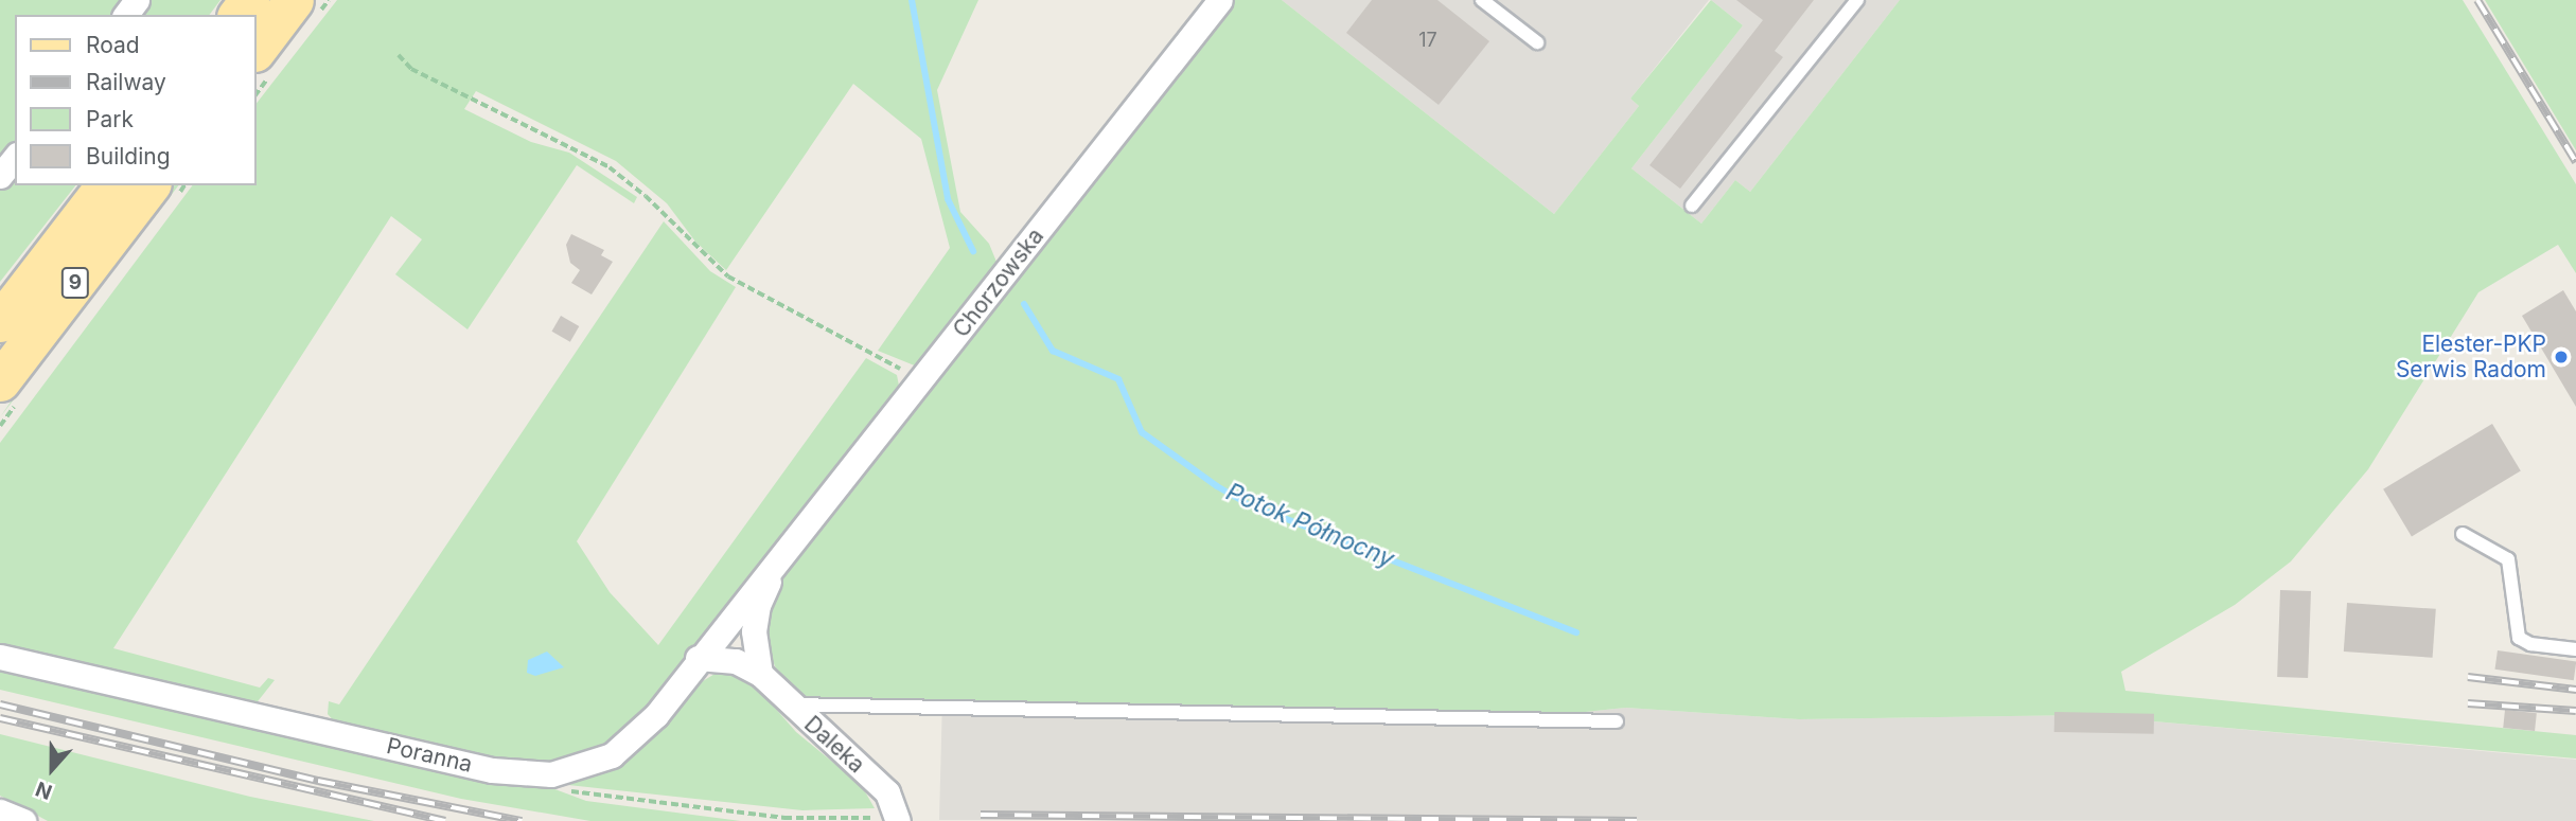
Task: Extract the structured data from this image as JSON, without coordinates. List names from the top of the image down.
{
  "streets": {
    "main road": ["9"],
    "street": ["Chorzowska", "Daleka", "Poranna"]
  },
  "crossings": [
    ["Chorzowska", "Poranna"],
    ["Daleka", "Poranna"]
  ],
  "water": ["Potok Północny"],
  "places": ["Elester-PKP Serwis Radom"],
  "house_numbers": ["17"],
  "legend": [
    "Road",
    "Railway",
    "Park",
    "Building"
  ],
  "north": "bottom"
}
